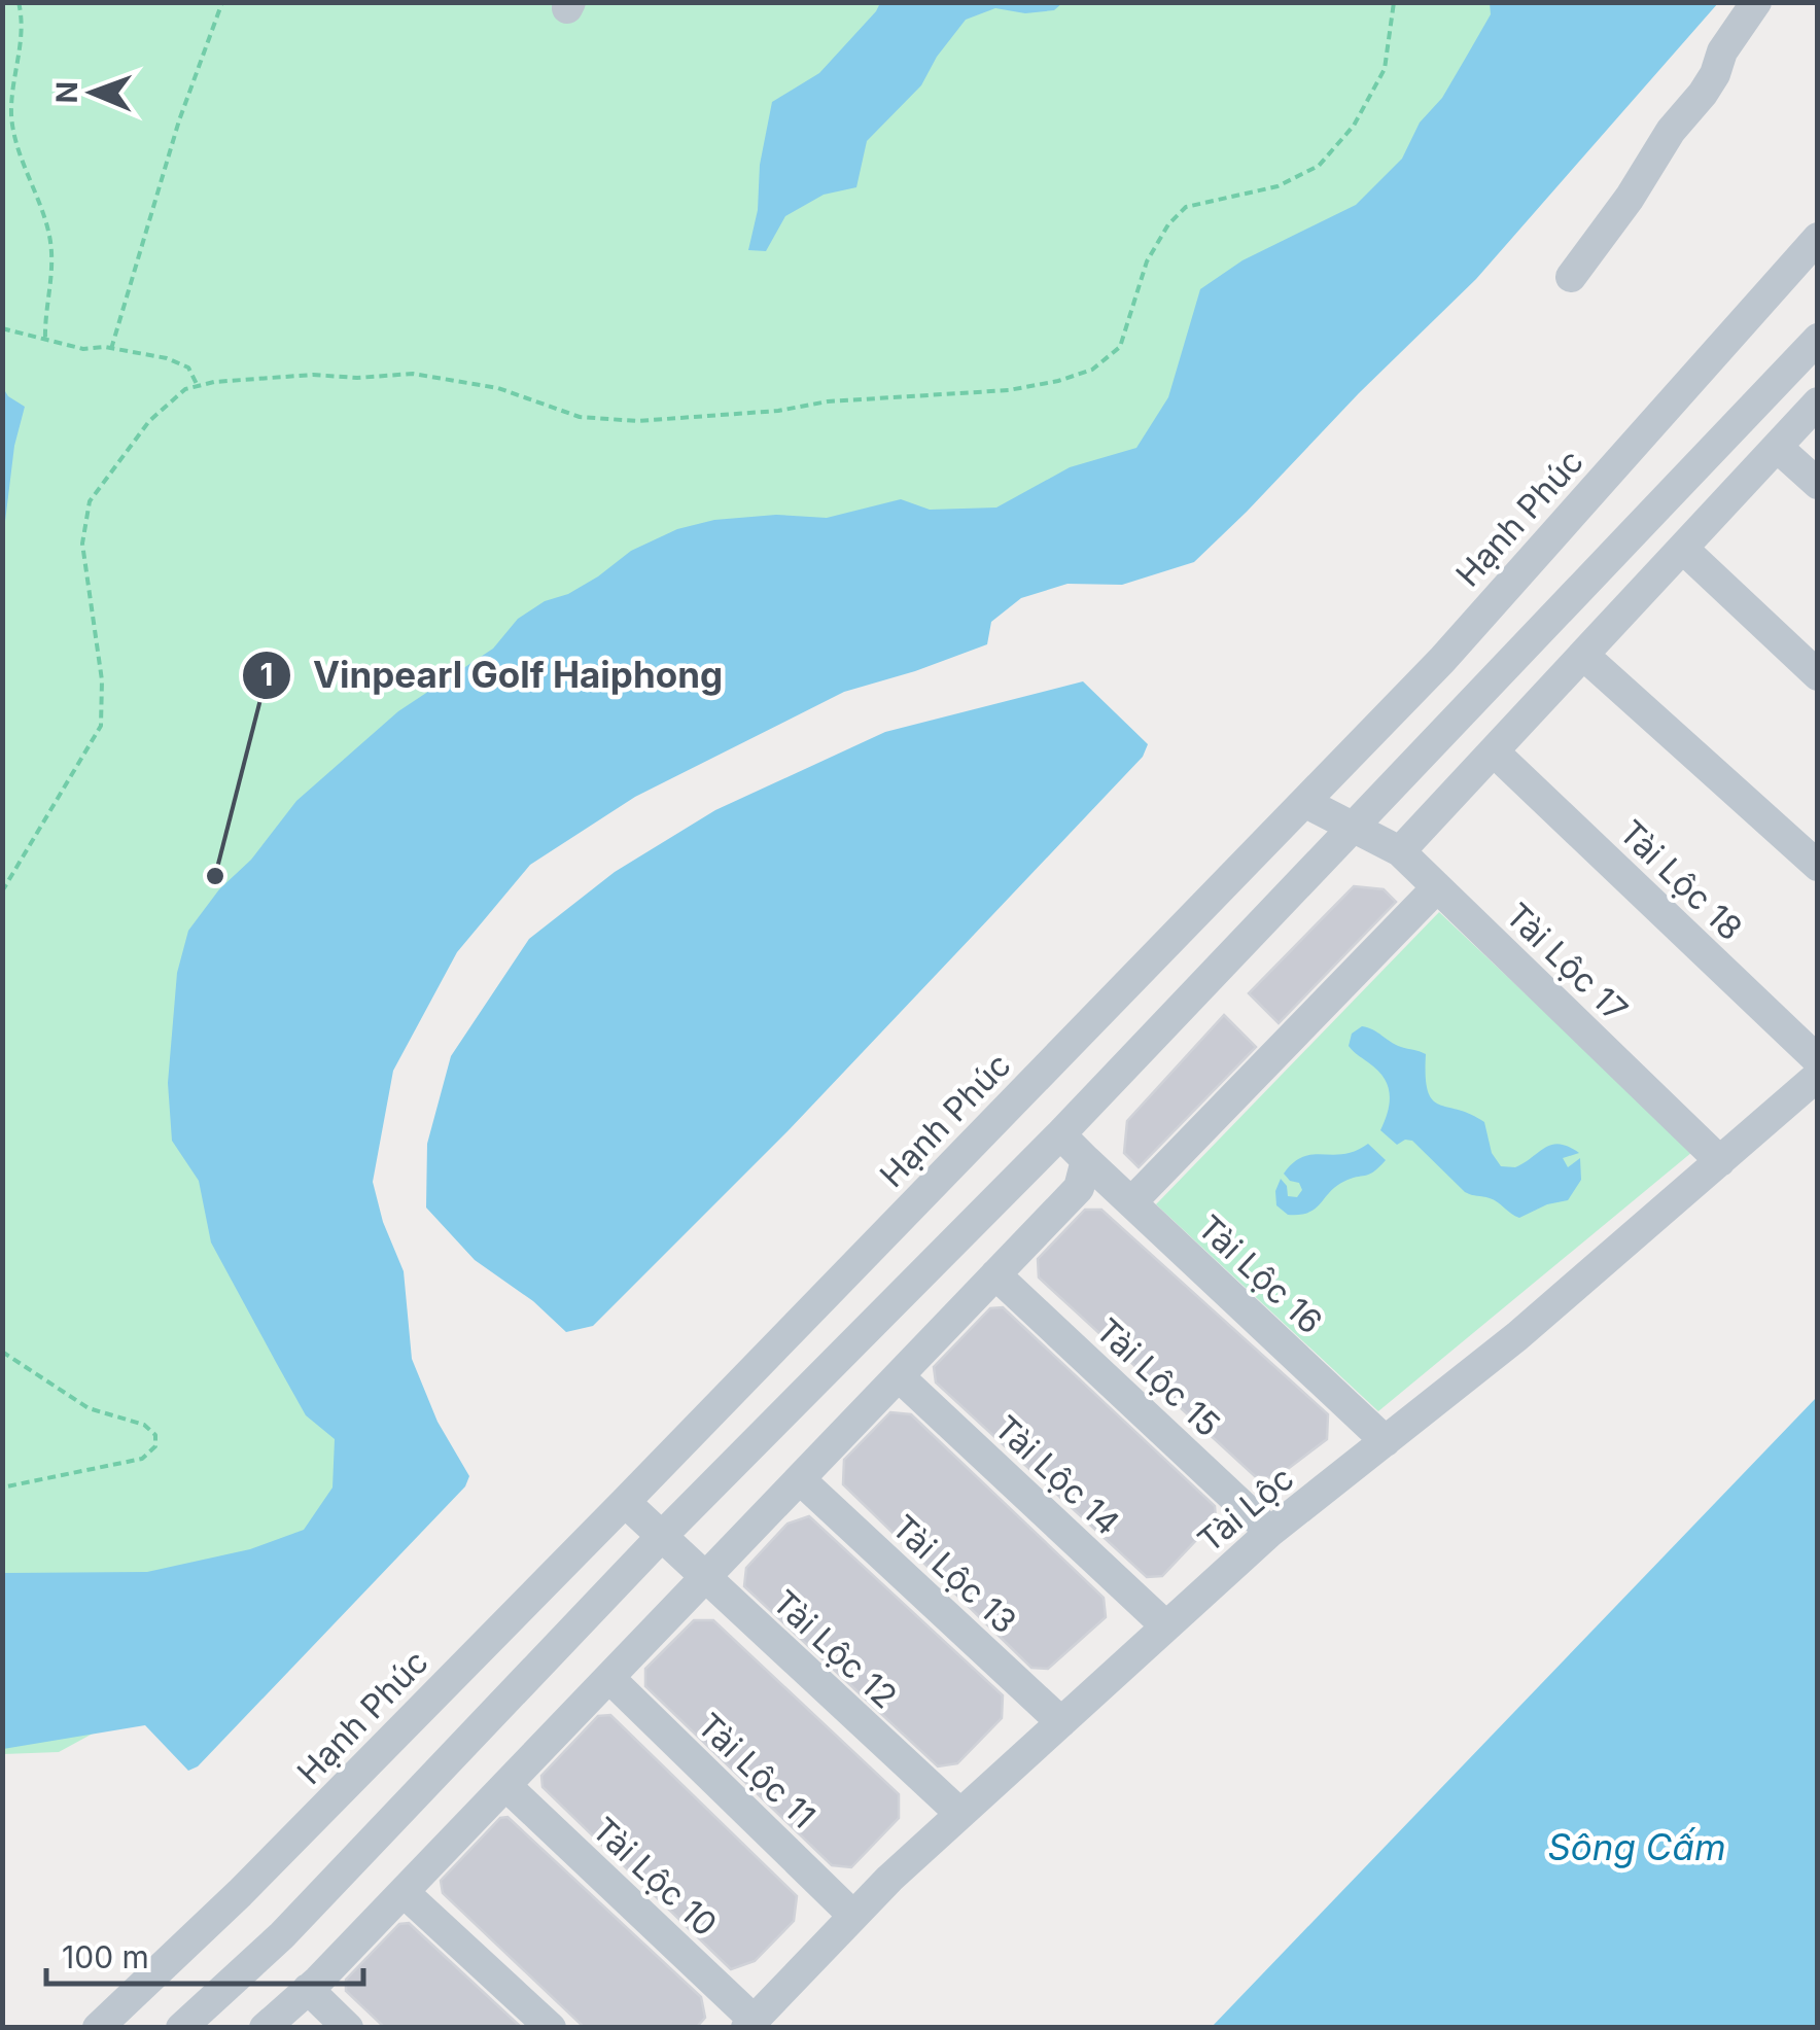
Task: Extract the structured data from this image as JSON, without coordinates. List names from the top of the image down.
{
  "streets": {
    "street": [
      "Hạnh Phúc",
      "Tài Lộc 18",
      "Tài Lộc 17",
      "Tài Lộc 16",
      "Tài Lộc 15",
      "Tài Lộc 14",
      "Tài Lộc",
      "Tài Lộc 13",
      "Tài Lộc 12",
      "Tài Lộc 11",
      "Tài Lộc 10"
    ]
  },
  "crossings": [
    ["Hạnh Phúc", "Tài Lộc 17"],
    ["Hạnh Phúc", "Tài Lộc 12"],
    ["Tài Lộc 17", "Tài Lộc"],
    ["Tài Lộc 16", "Tài Lộc"],
    ["Tài Lộc 15", "Tài Lộc"],
    ["Tài Lộc 14", "Tài Lộc"],
    ["Tài Lộc", "Tài Lộc 13"],
    ["Tài Lộc", "Tài Lộc 12"],
    ["Tài Lộc", "Tài Lộc 11"],
    ["Tài Lộc", "Tài Lộc 10"]
  ],
  "water": ["Sông Cấm"],
  "places": ["Vinpearl Golf Haiphong"],
  "scale_bar": "100 m",
  "north": "left"
}
